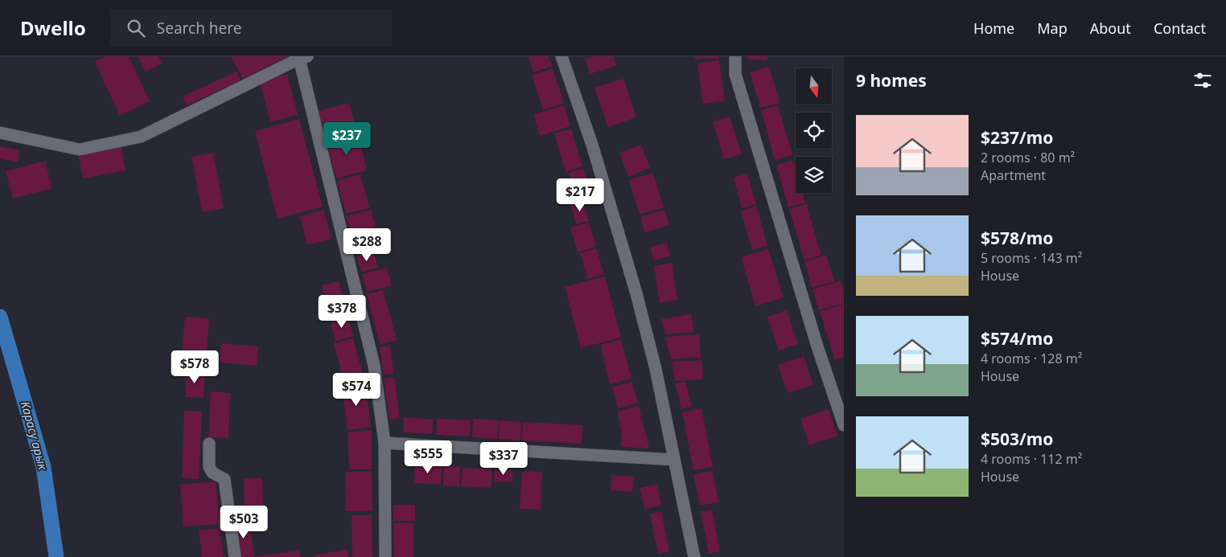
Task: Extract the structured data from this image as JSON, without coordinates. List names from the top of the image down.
{
  "water": ["Карасу арык"],
  "north": "bottom",
  "page": {
    "header": "Dwello",
    "search": "Search here",
    "nav": [
      "Home",
      "Map",
      "About",
      "Contact"
    ],
    "heading": "9 homes",
    "list": [
      {
        "name": "$237/mo",
        "note": "2 rooms · 80 m² · Apartment"
      },
      {
        "name": "$578/mo",
        "note": "5 rooms · 143 m² · House"
      },
      {
        "name": "$574/mo",
        "note": "4 rooms · 128 m² · House"
      },
      {
        "name": "$503/mo",
        "note": "4 rooms · 112 m² · House"
      }
    ],
    "price": [
      "$237",
      "$217",
      "$288",
      "$378",
      "$578",
      "$574",
      "$555",
      "$337",
      "$503"
    ]
  }
}
